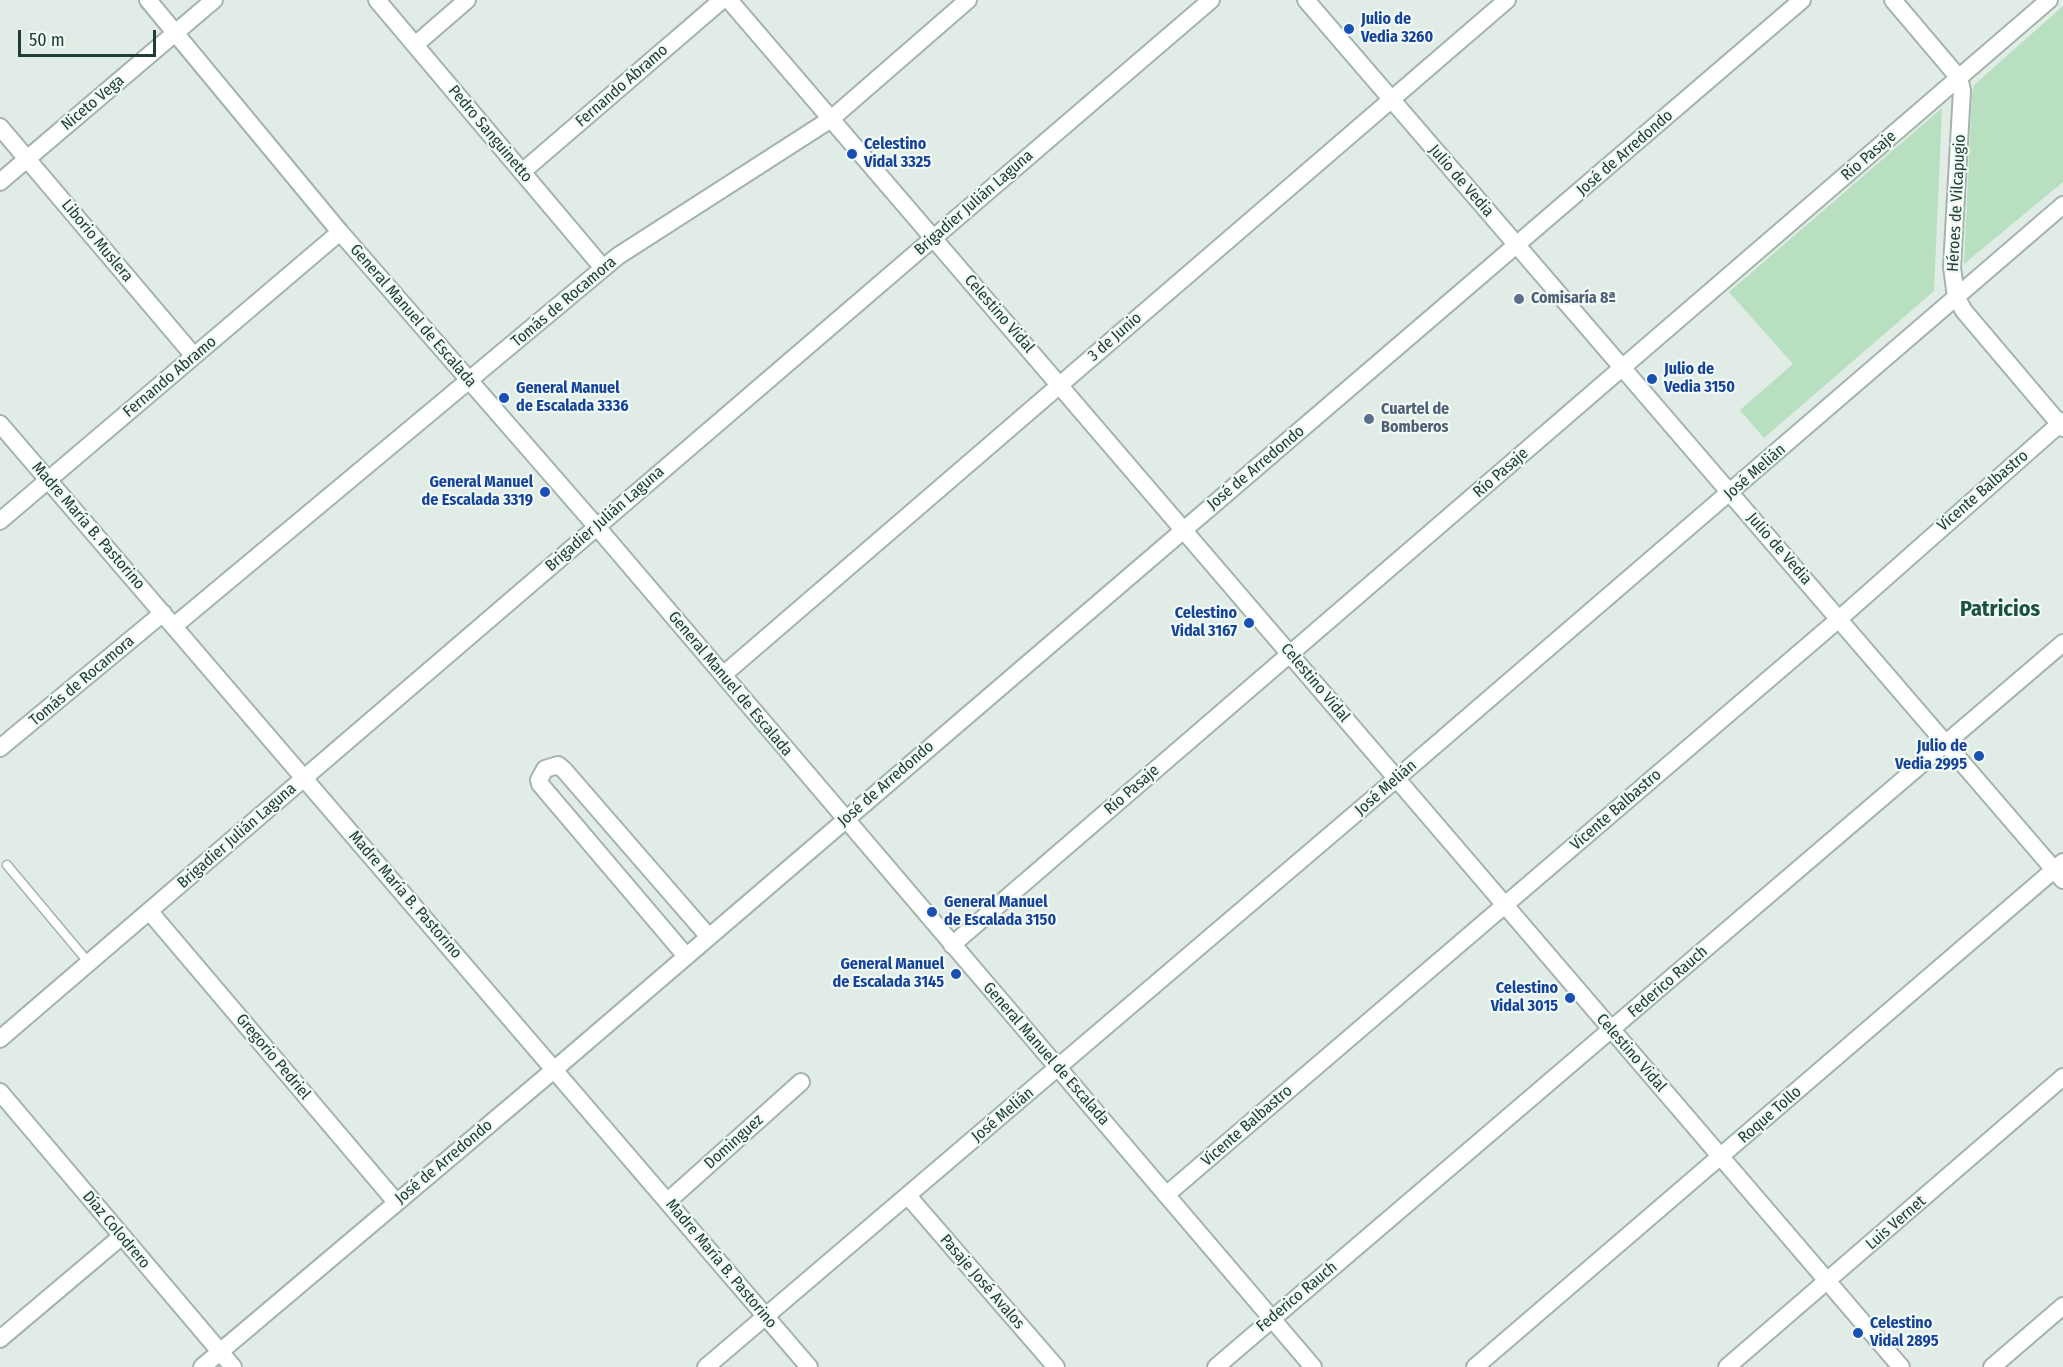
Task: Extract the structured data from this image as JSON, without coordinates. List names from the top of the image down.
{
  "streets": {
    "street": [
      "Fernando Abramo",
      "Niceto Vega",
      "Pedro Sanguinetto",
      "José de Arredondo",
      "Río Pasaje",
      "Julio de Vedia",
      "Brigadier Julián Laguna",
      "Héroes de Vilcapugio",
      "Liborio Muslera",
      "Tomás de Rocamora",
      "Celestino Vidal",
      "General Manuel de Escalada",
      "3 de Junio",
      "José Melián",
      "Vicente Balbastro",
      "Madre María B. Pastorino",
      "Federico Rauch",
      "Gregorio Pedriel",
      "Roque Tollo",
      "Dominguez",
      "Luis Vernet",
      "Díaz Colodrero",
      "Pasaje José Avalos"
    ]
  },
  "crossings": [
    ["Fernando Abramo", "Pedro Sanguinetto"],
    ["Fernando Abramo", "Liborio Muslera"],
    ["Fernando Abramo", "General Manuel de Escalada"],
    ["Fernando Abramo", "Madre María B. Pastorino"],
    ["Niceto Vega", "Liborio Muslera"],
    ["Niceto Vega", "General Manuel de Escalada"],
    ["Pedro Sanguinetto", "Tomás de Rocamora"],
    ["José de Arredondo", "Julio de Vedia"],
    ["José de Arredondo", "Celestino Vidal"],
    ["José de Arredondo", "General Manuel de Escalada"],
    ["José de Arredondo", "Madre María B. Pastorino"],
    ["José de Arredondo", "Gregorio Pedriel"],
    ["José de Arredondo", "Díaz Colodrero"],
    ["Río Pasaje", "Julio de Vedia"],
    ["Río Pasaje", "Héroes de Vilcapugio"],
    ["Río Pasaje", "Celestino Vidal"],
    ["Río Pasaje", "General Manuel de Escalada"],
    ["Julio de Vedia", "3 de Junio"],
    ["Julio de Vedia", "José Melián"],
    ["Julio de Vedia", "Vicente Balbastro"],
    ["Julio de Vedia", "Federico Rauch"],
    ["Julio de Vedia", "Roque Tollo"],
    ["Brigadier Julián Laguna", "Celestino Vidal"],
    ["Brigadier Julián Laguna", "General Manuel de Escalada"],
    ["Brigadier Julián Laguna", "Madre María B. Pastorino"],
    ["Brigadier Julián Laguna", "Gregorio Pedriel"],
    ["Héroes de Vilcapugio", "José Melián"],
    ["Héroes de Vilcapugio", "Vicente Balbastro"],
    ["Tomás de Rocamora", "Celestino Vidal"],
    ["Tomás de Rocamora", "General Manuel de Escalada"],
    ["Tomás de Rocamora", "Madre María B. Pastorino"],
    ["Celestino Vidal", "3 de Junio"],
    ["Celestino Vidal", "José Melián"],
    ["Celestino Vidal", "Vicente Balbastro"],
    ["Celestino Vidal", "Federico Rauch"],
    ["Celestino Vidal", "Roque Tollo"],
    ["Celestino Vidal", "Luis Vernet"],
    ["General Manuel de Escalada", "3 de Junio"],
    ["General Manuel de Escalada", "José Melián"],
    ["General Manuel de Escalada", "Vicente Balbastro"],
    ["General Manuel de Escalada", "Federico Rauch"],
    ["José Melián", "Madre María B. Pastorino"],
    ["José Melián", "Pasaje José Avalos"],
    ["Madre María B. Pastorino", "Dominguez"]
  ],
  "districts": ["Patricios"],
  "places": [
    "Julio de Vedia 3260",
    "Celestino Vidal 3325",
    "Comisaría 8ª",
    "Julio de Vedia 3150",
    "General Manuel de Escalada 3336",
    "Cuartel de Bomberos",
    "General Manuel de Escalada 3319",
    "Celestino Vidal 3167",
    "Julio de Vedia 2995",
    "General Manuel de Escalada 3150",
    "General Manuel de Escalada 3145",
    "Celestino Vidal 3015",
    "Celestino Vidal 2895"
  ],
  "scale_bar": "50 m"
}
